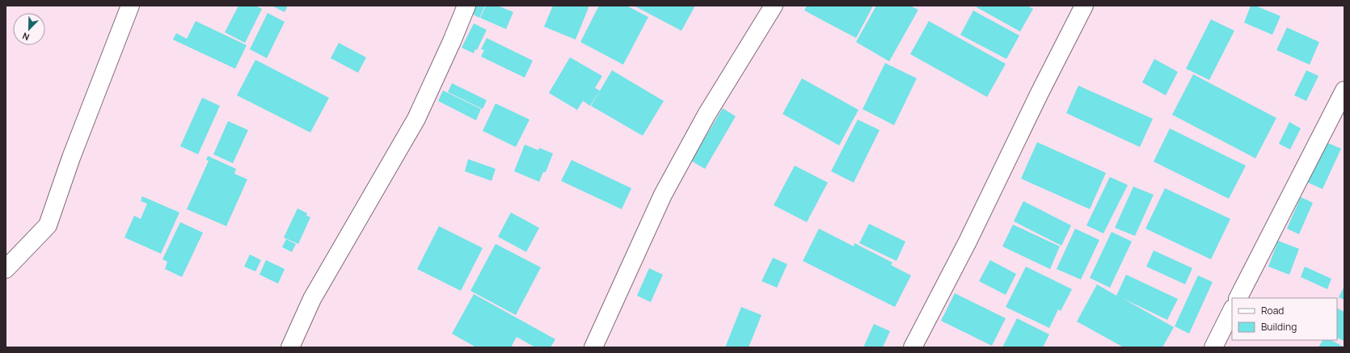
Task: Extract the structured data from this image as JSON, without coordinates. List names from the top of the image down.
{
  "legend": ["Road", "Building"],
  "north": "bottom left"
}
